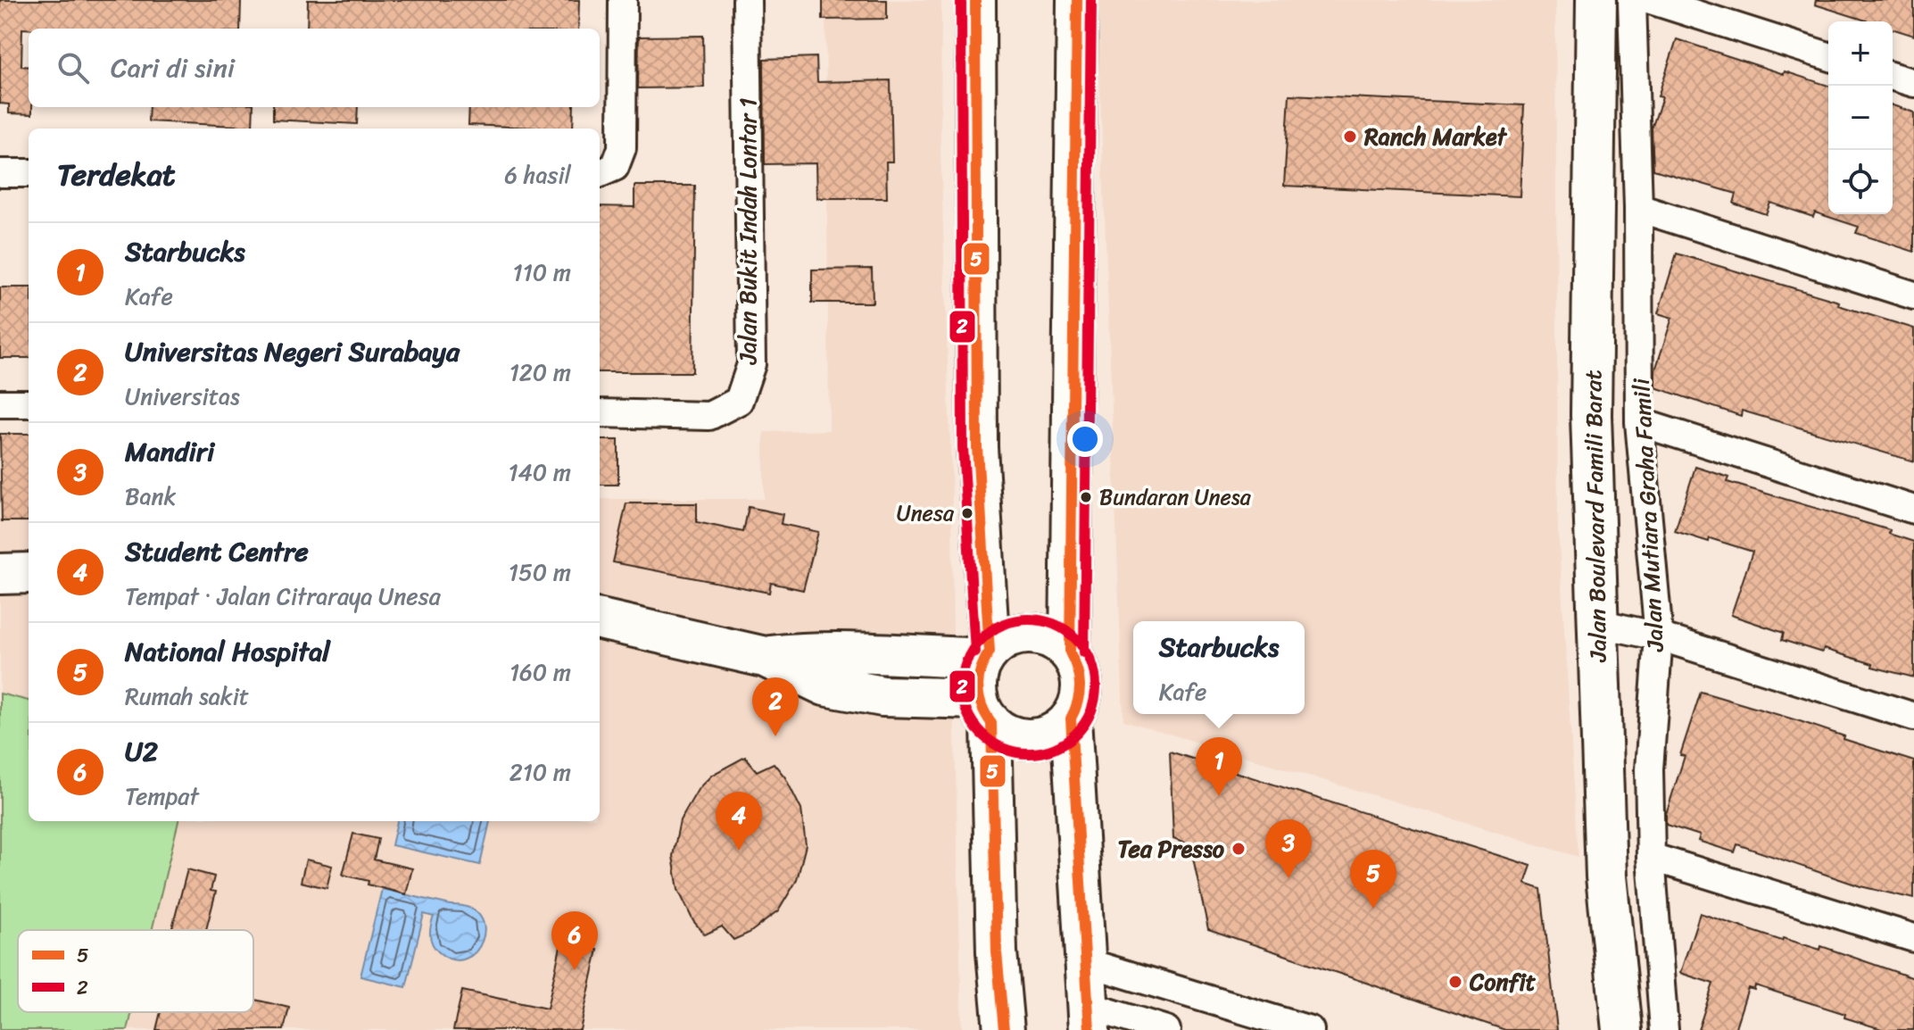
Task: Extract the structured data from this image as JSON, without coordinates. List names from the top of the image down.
{
  "streets": {
    "main road": ["Jalan Boulevard Famili Barat"],
    "street": ["Jalan Bukit Indah Lontar 1", "Jalan Mutiara Graha Famili"]
  },
  "places": [
    "Ranch Market",
    "Bundaran Unesa",
    "Unesa",
    "Tea Presso",
    "Confit"
  ],
  "lines": ["transit line 5", "transit line 2"],
  "legend": ["5", "2"],
  "page": {
    "map_buttons": ["+", "−"],
    "search": "Cari di sini",
    "heading": ["Terdekat", "6 hasil"],
    "list": [
      {
        "mark": "1",
        "name": "Starbucks",
        "note": "Kafe",
        "value": "110 m"
      },
      {
        "mark": "2",
        "name": "Universitas Negeri Surabaya",
        "note": "Universitas",
        "value": "120 m"
      },
      {
        "mark": "3",
        "name": "Mandiri",
        "note": "Bank",
        "value": "140 m"
      },
      {
        "mark": "4",
        "name": "Student Centre",
        "note": "Tempat · Jalan Citraraya Unesa",
        "value": "150 m"
      },
      {
        "mark": "5",
        "name": "National Hospital",
        "note": "Rumah sakit",
        "value": "160 m"
      },
      {
        "mark": "6",
        "name": "U2",
        "note": "Tempat",
        "value": "210 m"
      }
    ],
    "popup": ["Starbucks", "Kafe"],
    "pins": [
      "2",
      "1",
      "4",
      "3",
      "5",
      "6"
    ]
  }
}
